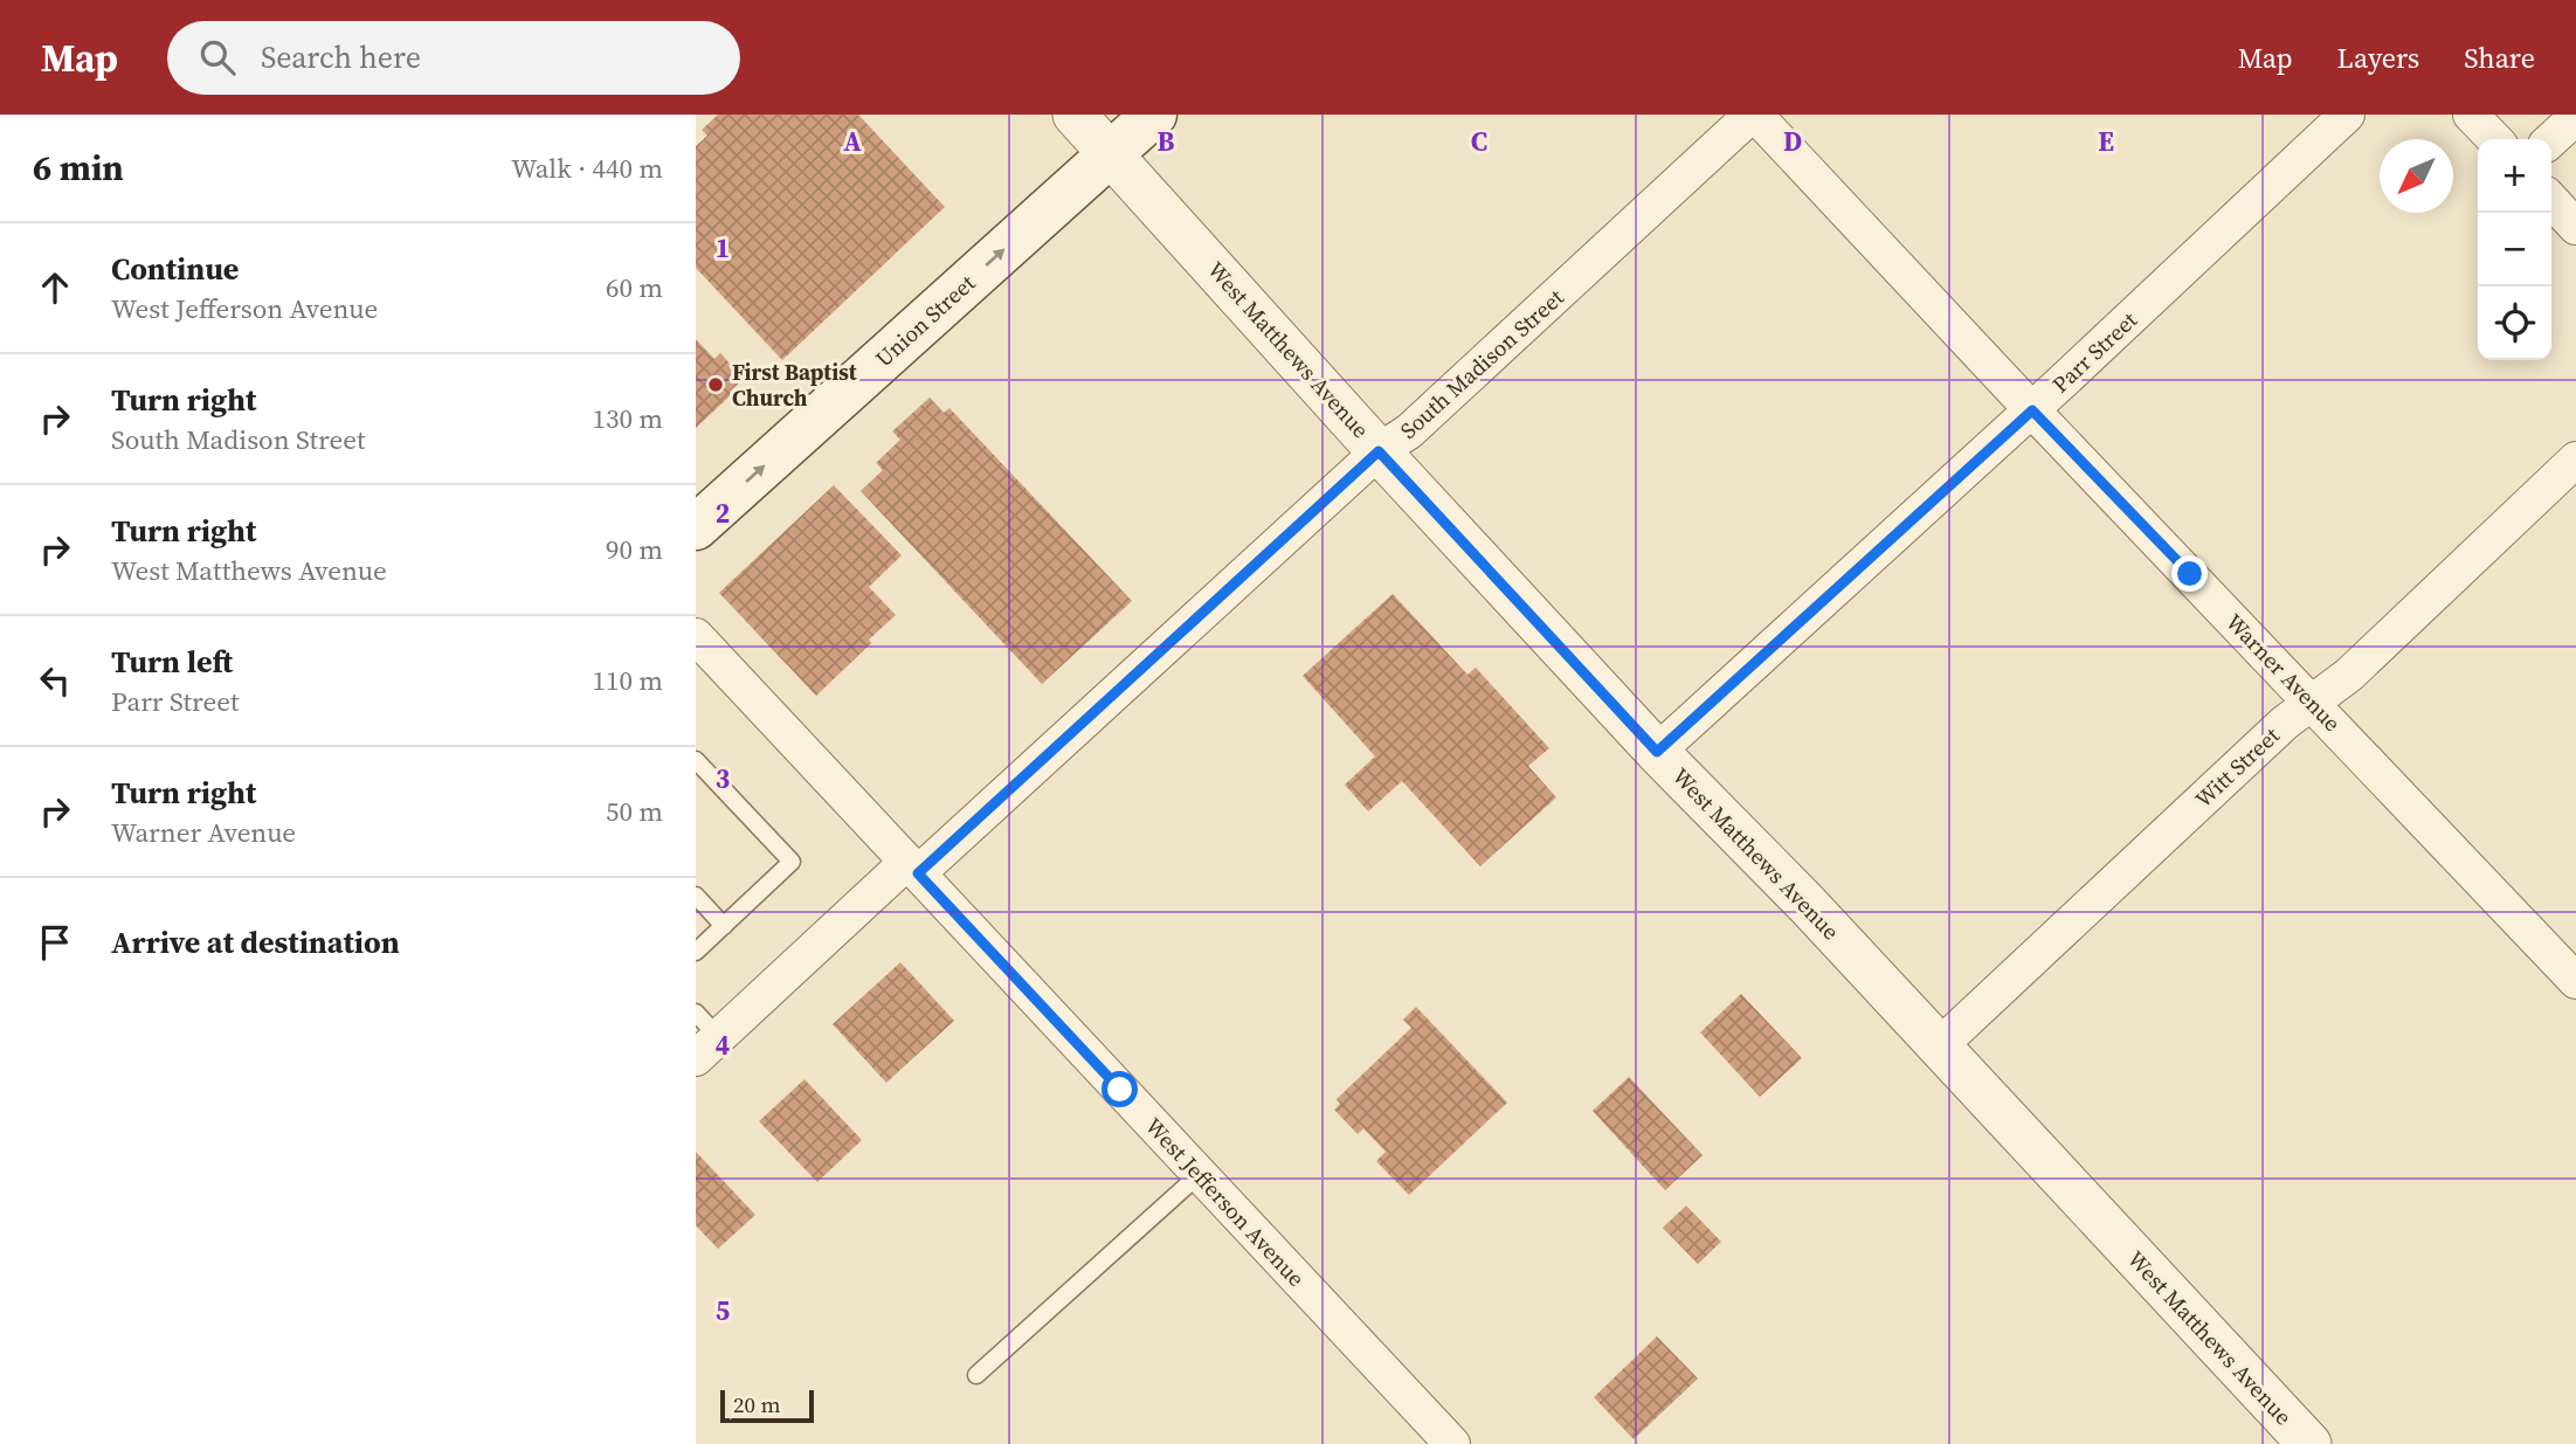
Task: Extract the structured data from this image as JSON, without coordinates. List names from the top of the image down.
{
  "streets": {
    "main road": ["Union Street"],
    "street": [
      "West Matthews Avenue",
      "Parr Street",
      "South Madison Street",
      "Warner Avenue",
      "Witt Street",
      "West Jefferson Avenue"
    ]
  },
  "crossings": [
    ["Union Street", "West Matthews Avenue"],
    ["West Matthews Avenue", "Parr Street"],
    ["West Matthews Avenue", "South Madison Street"],
    ["West Matthews Avenue", "Witt Street"],
    ["Parr Street", "Warner Avenue"],
    ["South Madison Street", "Warner Avenue"],
    ["South Madison Street", "West Jefferson Avenue"],
    ["Warner Avenue", "Witt Street"]
  ],
  "one_way": ["Union Street"],
  "places": ["First Baptist Church"],
  "scale_bar": "20 m",
  "north": "bottom left",
  "page": {
    "header": "Map",
    "search": "Search here",
    "nav": ["Map", "Layers", "Share"],
    "heading": ["6 min", "Walk · 440 m"],
    "map_buttons": ["+", "−"],
    "list": [
      ["Continue", "West Jefferson Avenue", "60 m"],
      ["Turn right", "South Madison Street", "130 m"],
      ["Turn right", "West Matthews Avenue", "90 m"],
      ["Turn left", "Parr Street", "110 m"],
      ["Turn right", "Warner Avenue", "50 m"],
      "Arrive at destination"
    ],
    "scale": "20 m"
  },
  "grid": {
    "columns": [
      "A",
      "B",
      "C",
      "D",
      "E"
    ],
    "rows": [
      "1",
      "2",
      "3",
      "4",
      "5"
    ]
  }
}
